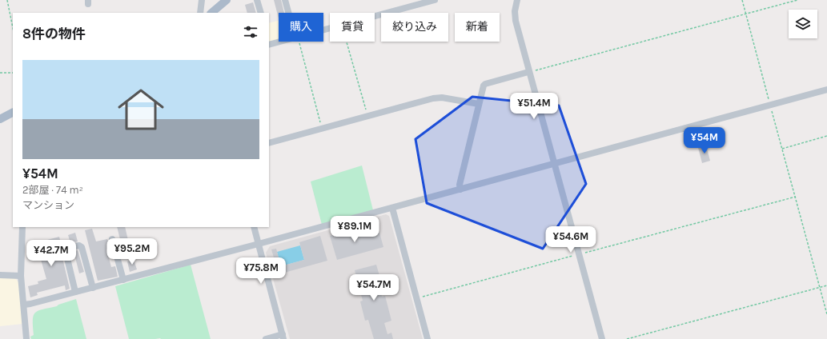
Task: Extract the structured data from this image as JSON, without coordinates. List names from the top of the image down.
{
  "page": {
    "chip": [
      "購入",
      "賃貸",
      "絞り込み",
      "新着"
    ],
    "heading": "8件の物件",
    "list": [
      {
        "name": "¥54M",
        "note": "2部屋 · 74 m² · マンション"
      }
    ],
    "price": [
      "¥51.4M",
      "¥54M",
      "¥89.1M",
      "¥54.6M",
      "¥95.2M",
      "¥42.7M",
      "¥75.8M",
      "¥54.7M"
    ]
  }
}
